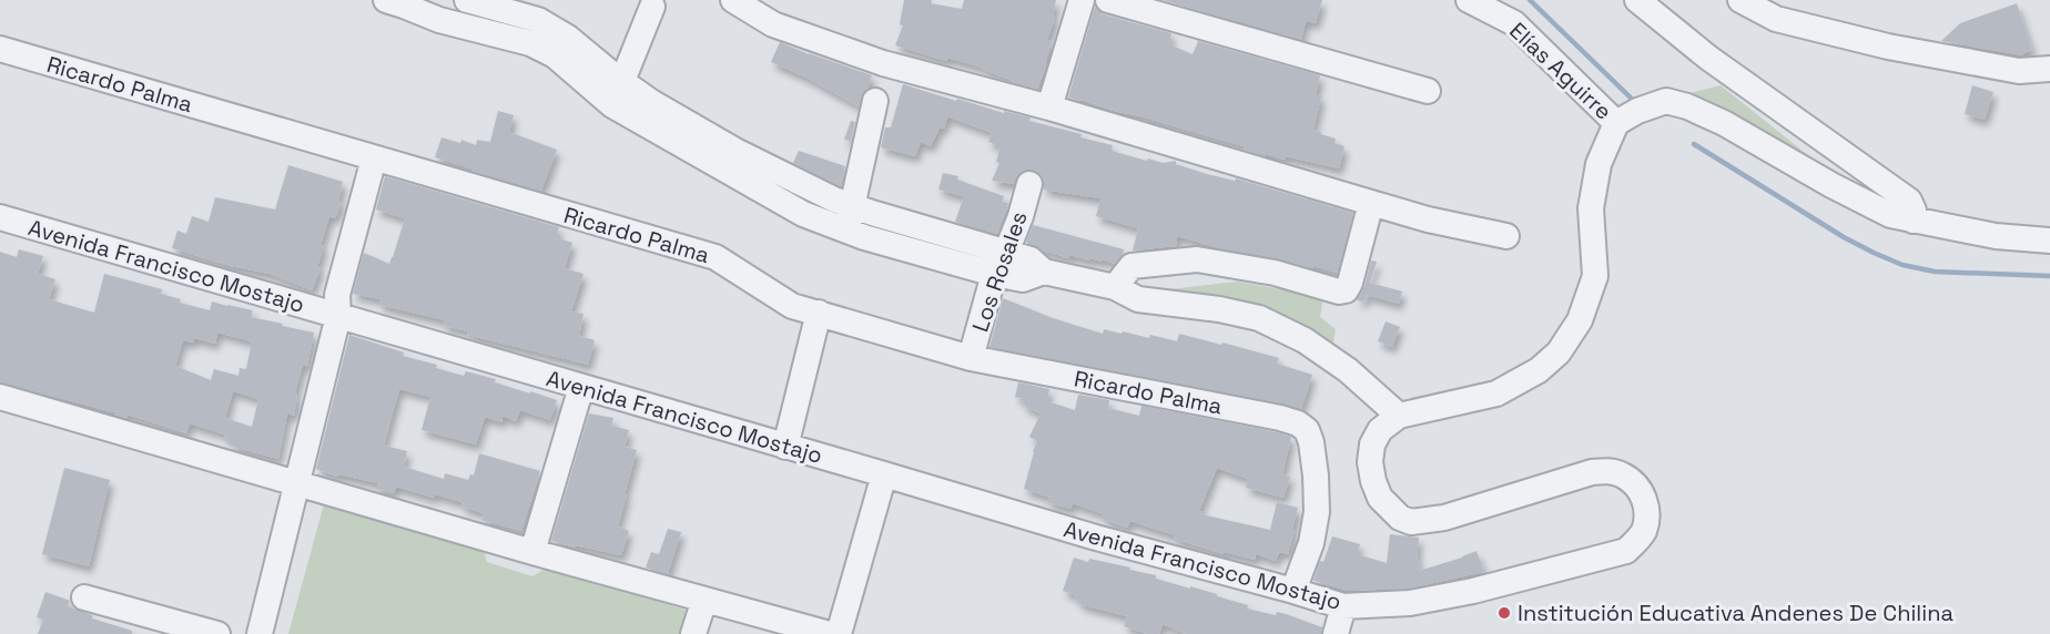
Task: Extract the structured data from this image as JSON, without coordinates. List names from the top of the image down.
{
  "streets": {
    "street": [
      "Elías Aguirre",
      "Ricardo Palma",
      "Avenida Francisco Mostajo",
      "Los Rosales"
    ]
  },
  "crossings": [
    ["Ricardo Palma", "Avenida Francisco Mostajo"],
    ["Ricardo Palma", "Los Rosales"]
  ],
  "places": ["Institución Educativa Andenes De Chilina"]
}
